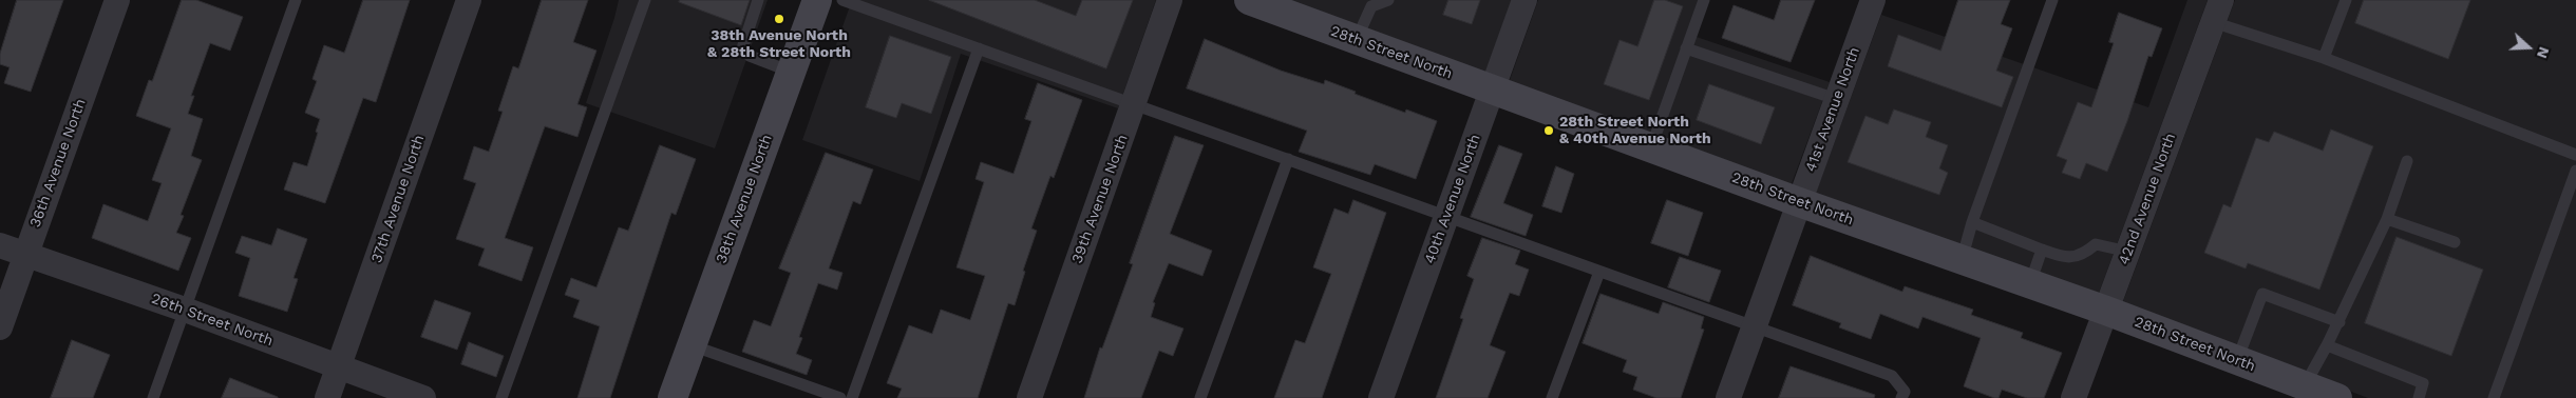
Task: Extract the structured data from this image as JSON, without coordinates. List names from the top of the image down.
{
  "streets": {
    "street": [
      "28th Street North",
      "41st Avenue North",
      "36th Avenue North",
      "37th Avenue North",
      "38th Avenue North",
      "39th Avenue North",
      "40th Avenue North",
      "42nd Avenue North",
      "26th Street North"
    ]
  },
  "crossings": [
    ["28th Street North", "41st Avenue North"],
    ["28th Street North", "40th Avenue North"],
    ["28th Street North", "42nd Avenue North"],
    ["36th Avenue North", "26th Street North"],
    ["37th Avenue North", "26th Street North"]
  ],
  "places": ["38th Avenue North & 28th Street North", "28th Street North & 40th Avenue North"],
  "north": "right"
}
